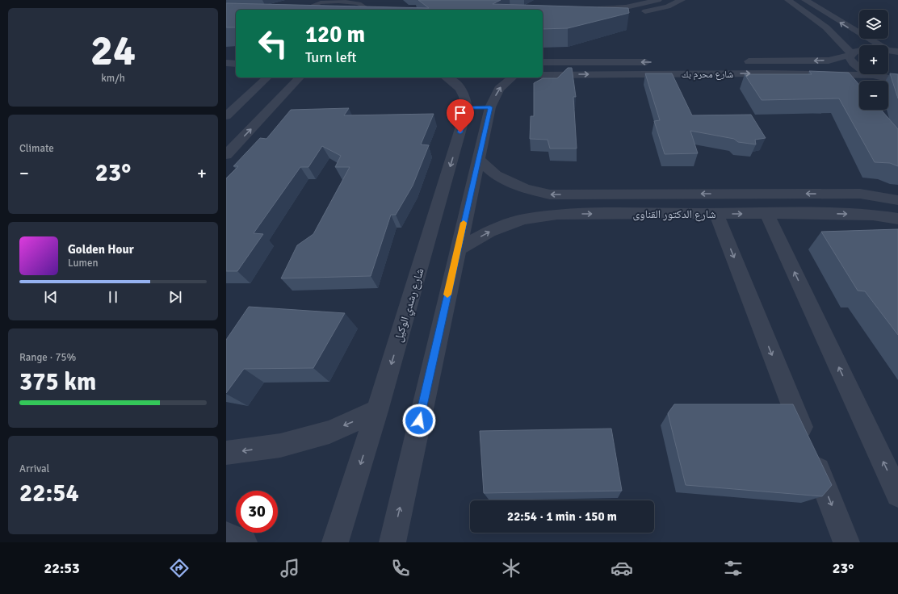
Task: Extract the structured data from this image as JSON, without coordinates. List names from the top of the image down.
{
  "streets": {
    "street": ["شارع محرم بك", "شارع الدكتور القناوى", "شارع رشدي الوكيل"]
  },
  "page": {
    "tile": [
      ["24", "km/h"],
      "Climate",
      ["Range · 75%", "375 km"],
      ["Arrival", "22:54"]
    ],
    "map_buttons": ["+", "−"],
    "turn": ["120 m", "Turn left"],
    "heat": ["−", "23°", "+"],
    "song": ["Golden Hour", "Lumen"],
    "limit": "30",
    "trip": "22:54 · 1 min · 150 m",
    "tabs": ["22:53", "23°"]
  }
}
